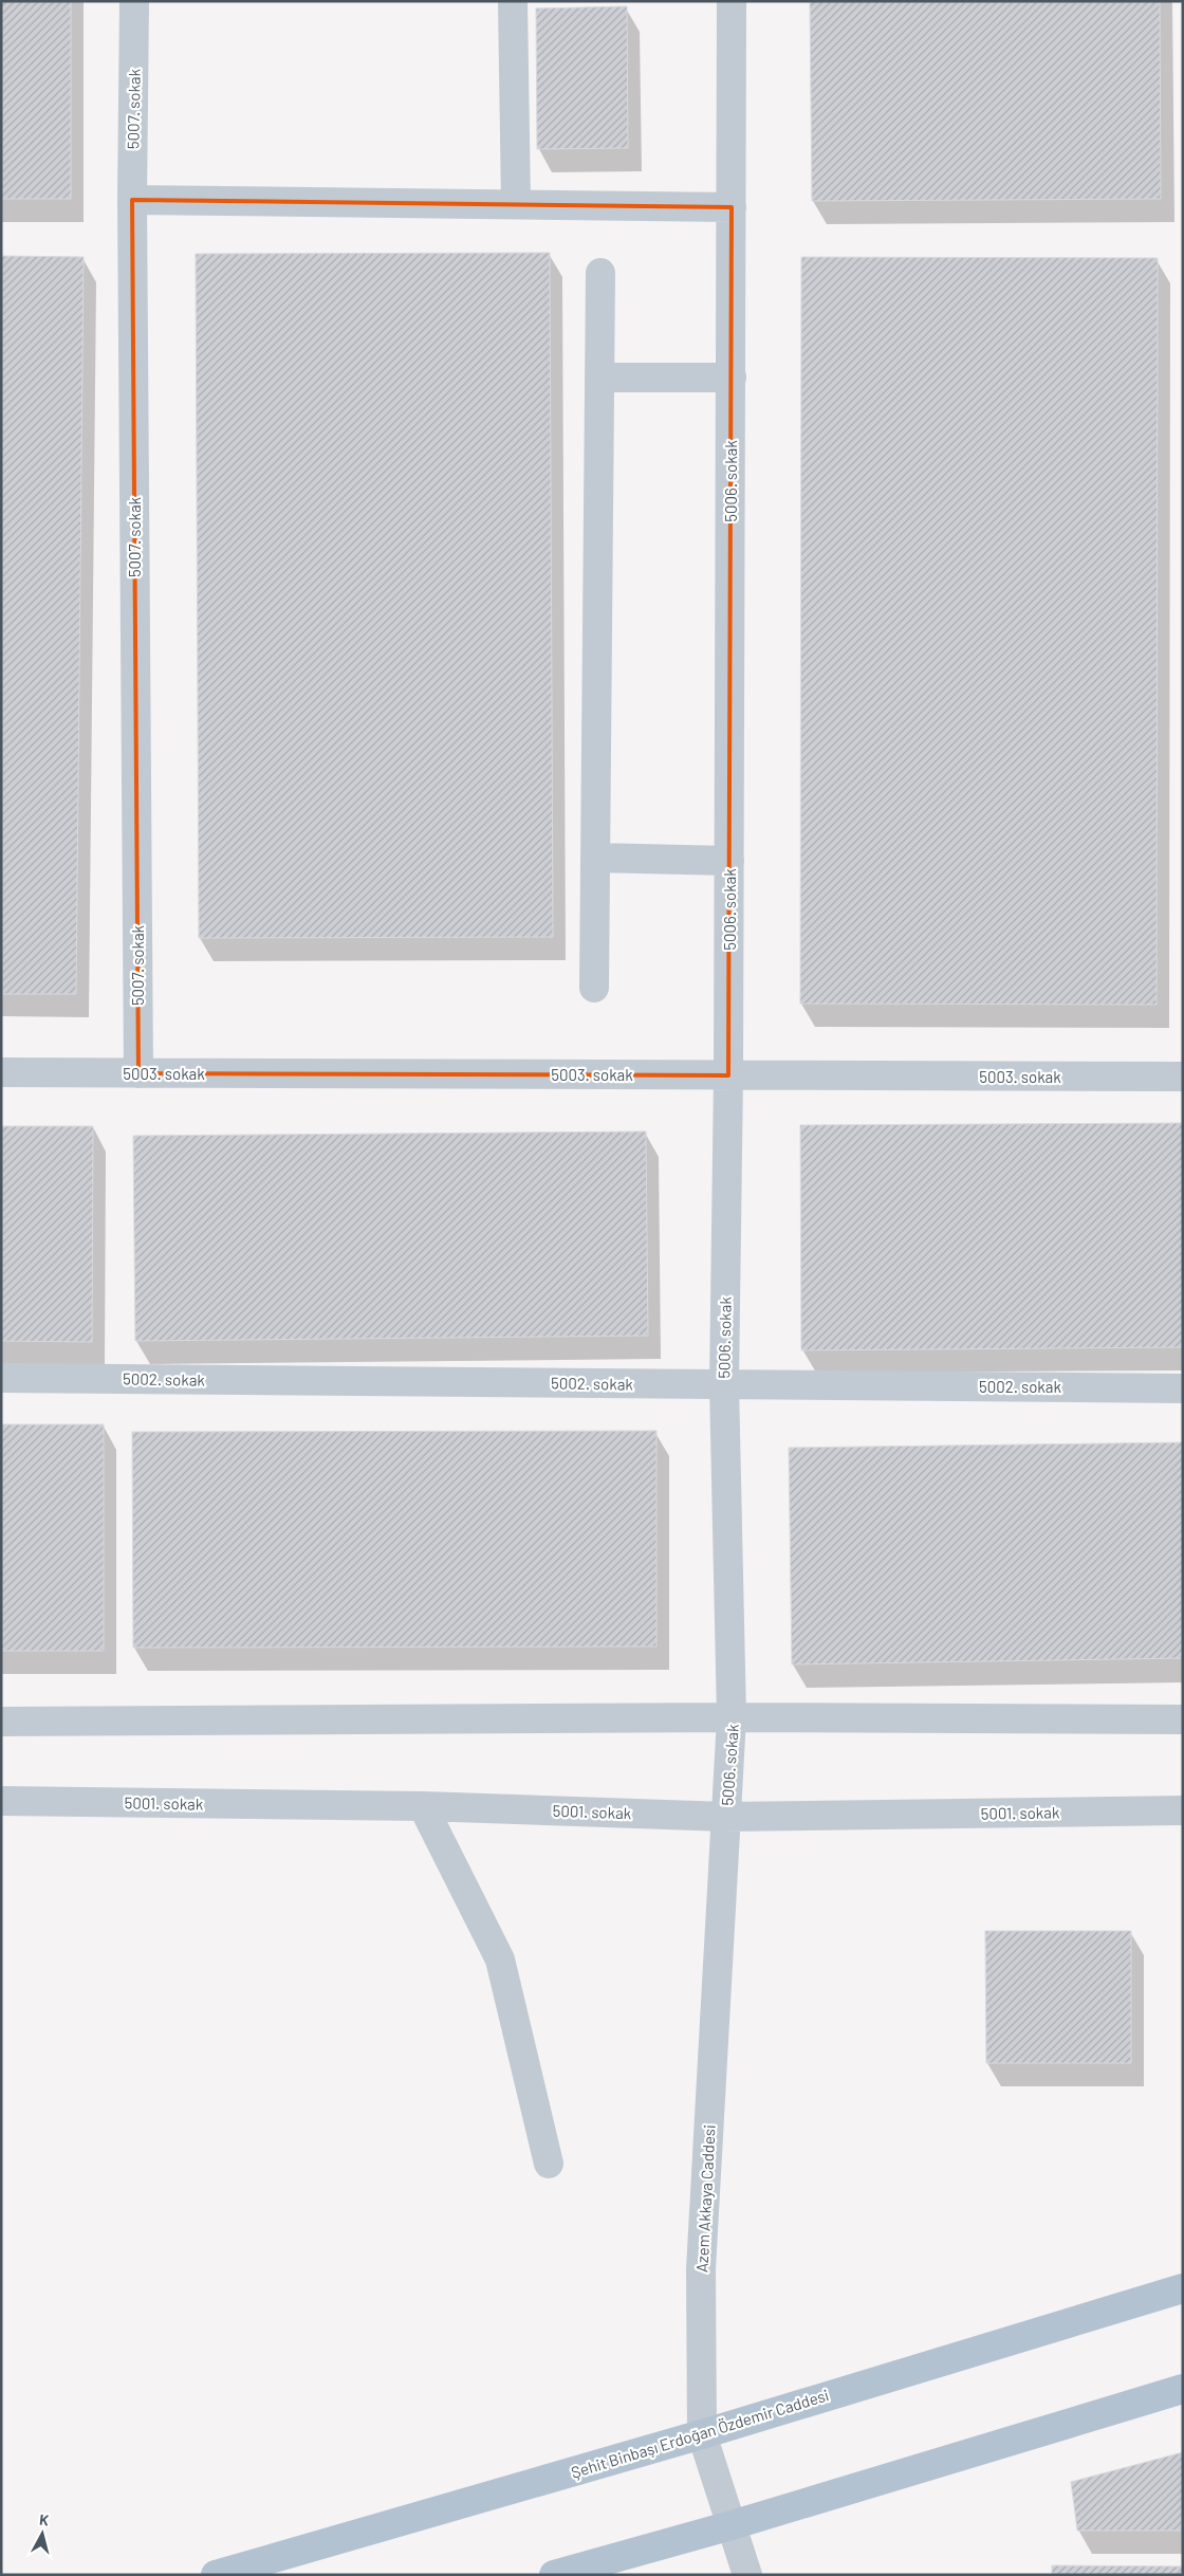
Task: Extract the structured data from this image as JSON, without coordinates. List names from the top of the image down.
{
  "streets": {
    "main road": ["Şehit Binbaşı Erdoğan Özdemir Caddesi"],
    "street": [
      "5007. sokak",
      "5006. sokak",
      "5003. sokak",
      "5002. sokak",
      "5001. sokak",
      "Azem Akkaya Caddesi"
    ]
  },
  "crossings": [
    ["5007. sokak", "5003. sokak"],
    ["5006. sokak", "5003. sokak"],
    ["5006. sokak", "5002. sokak"],
    ["5006. sokak", "5001. sokak"],
    ["5006. sokak", "Azem Akkaya Caddesi"],
    ["5001. sokak", "Azem Akkaya Caddesi"],
    ["Azem Akkaya Caddesi", "Şehit Binbaşı Erdoğan Özdemir Caddesi"]
  ],
  "north": "top"
}
